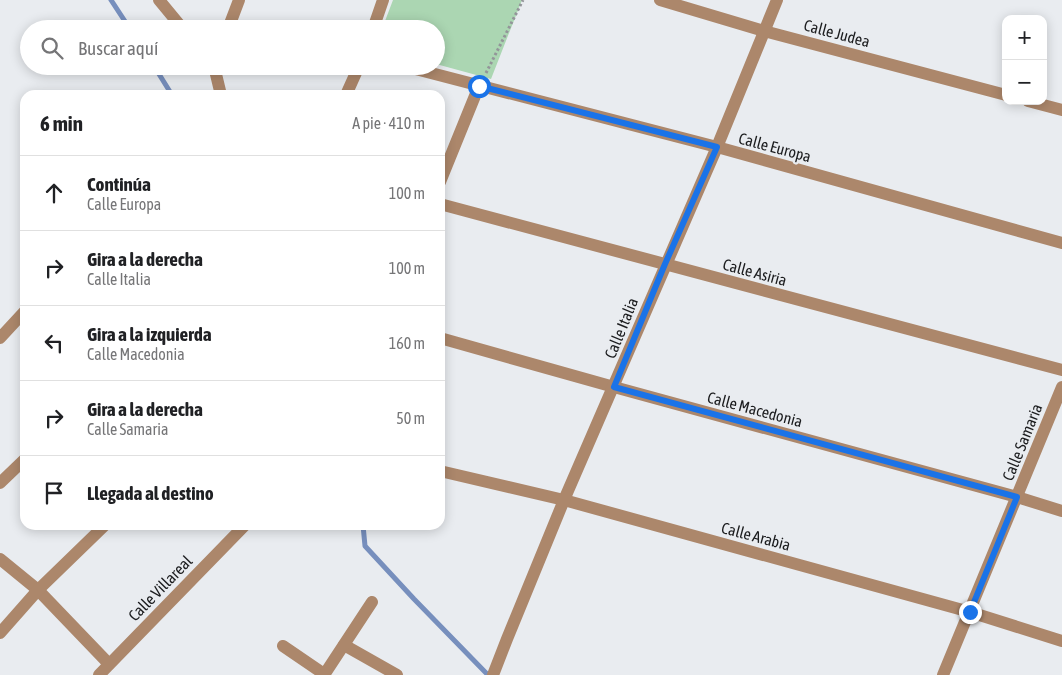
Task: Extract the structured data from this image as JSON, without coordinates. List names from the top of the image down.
{
  "streets": {
    "street": [
      "Calle Judea",
      "Calle Europa",
      "Calle Asiria",
      "Calle Italia",
      "Calle Macedonia",
      "Calle Samaria",
      "Calle Arabia",
      "Calle Villareal"
    ]
  },
  "crossings": [
    ["Calle Judea", "Calle Italia"],
    ["Calle Europa", "Calle Italia"],
    ["Calle Asiria", "Calle Italia"],
    ["Calle Italia", "Calle Macedonia"],
    ["Calle Italia", "Calle Arabia"],
    ["Calle Macedonia", "Calle Samaria"],
    ["Calle Samaria", "Calle Arabia"]
  ],
  "page": {
    "map_buttons": ["+", "−"],
    "search": "Buscar aquí",
    "heading": ["6 min", "A pie · 410 m"],
    "list": [
      ["Continúa", "Calle Europa", "100 m"],
      ["Gira a la derecha", "Calle Italia", "100 m"],
      ["Gira a la izquierda", "Calle Macedonia", "160 m"],
      ["Gira a la derecha", "Calle Samaria", "50 m"],
      "Llegada al destino"
    ]
  }
}
